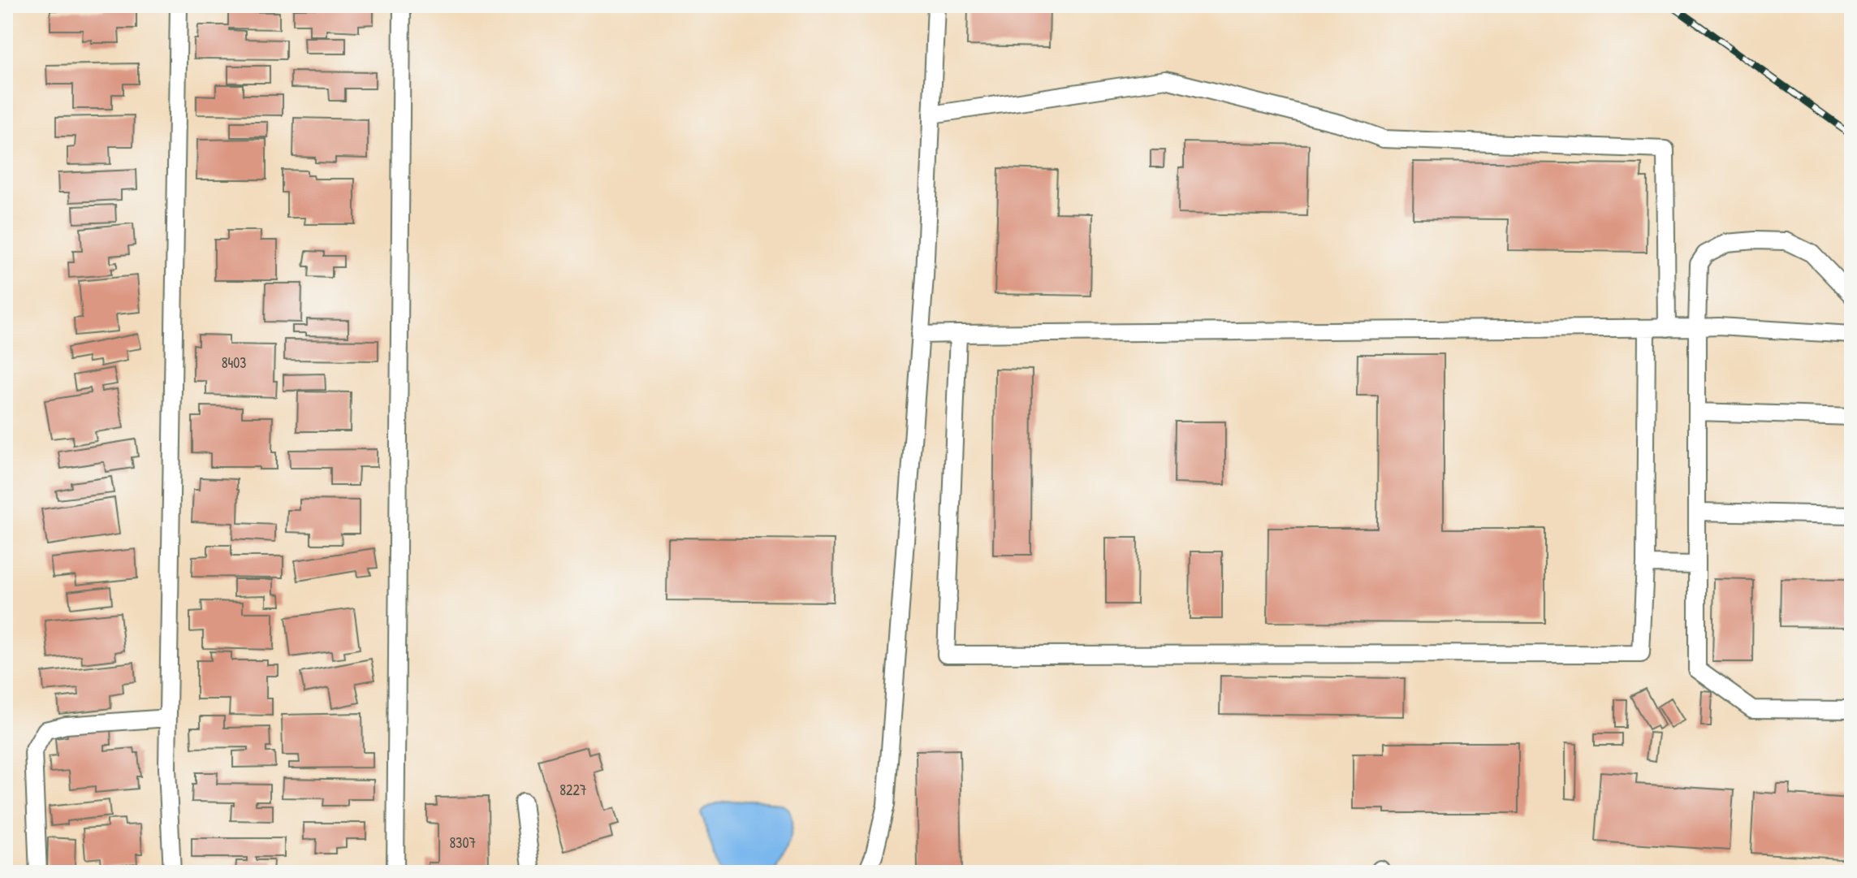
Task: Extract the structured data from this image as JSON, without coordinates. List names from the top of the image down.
{
  "house_numbers": ["8403", "8227", "8307"]
}
